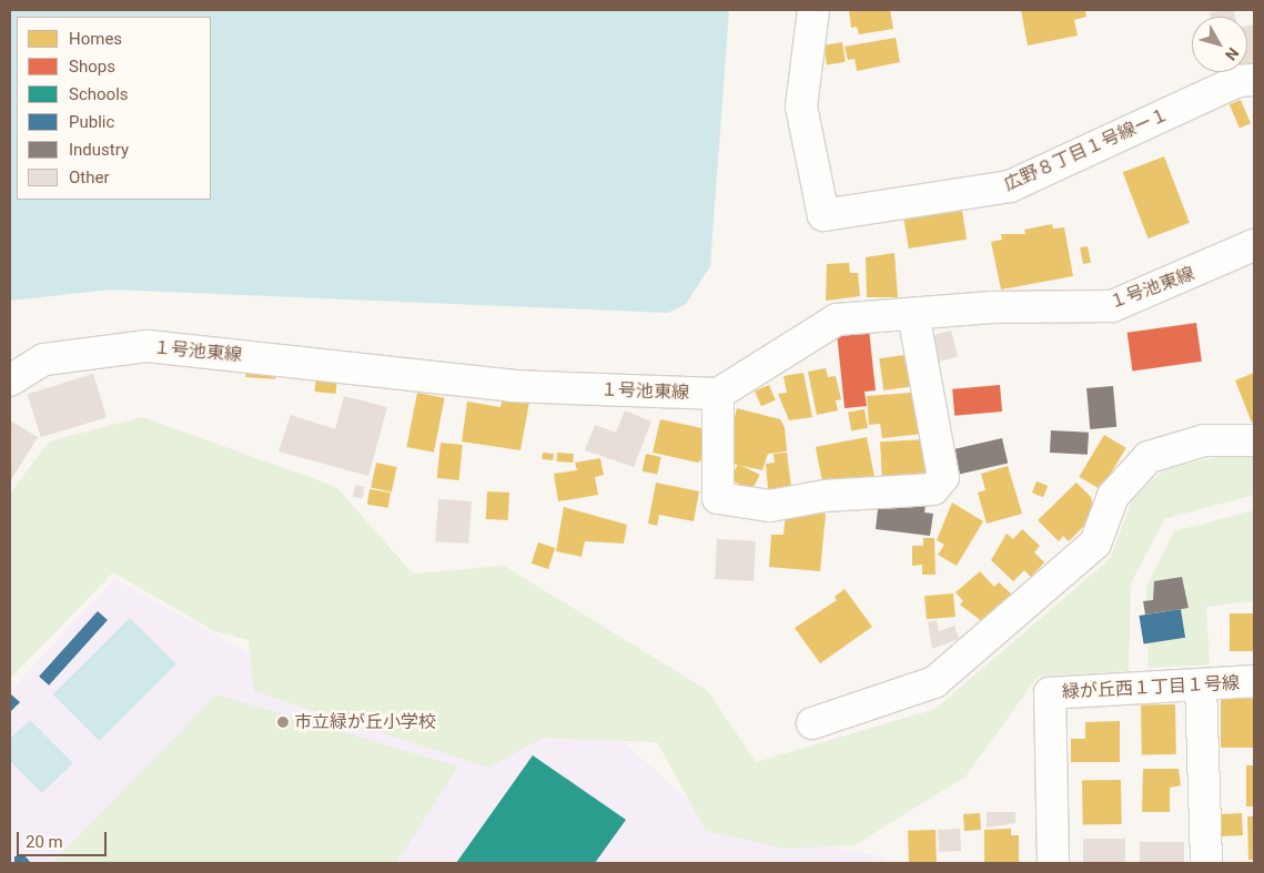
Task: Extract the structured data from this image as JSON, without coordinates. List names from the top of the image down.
{
  "streets": {
    "street": ["広野８丁目１号線ー１", "１号池東線", "緑が丘西１丁目１号線"]
  },
  "places": ["市立緑が丘小学校"],
  "legend": [
    "Homes",
    "Shops",
    "Schools",
    "Public",
    "Industry",
    "Other"
  ],
  "scale_bar": "20 m",
  "north": "bottom right"
}
